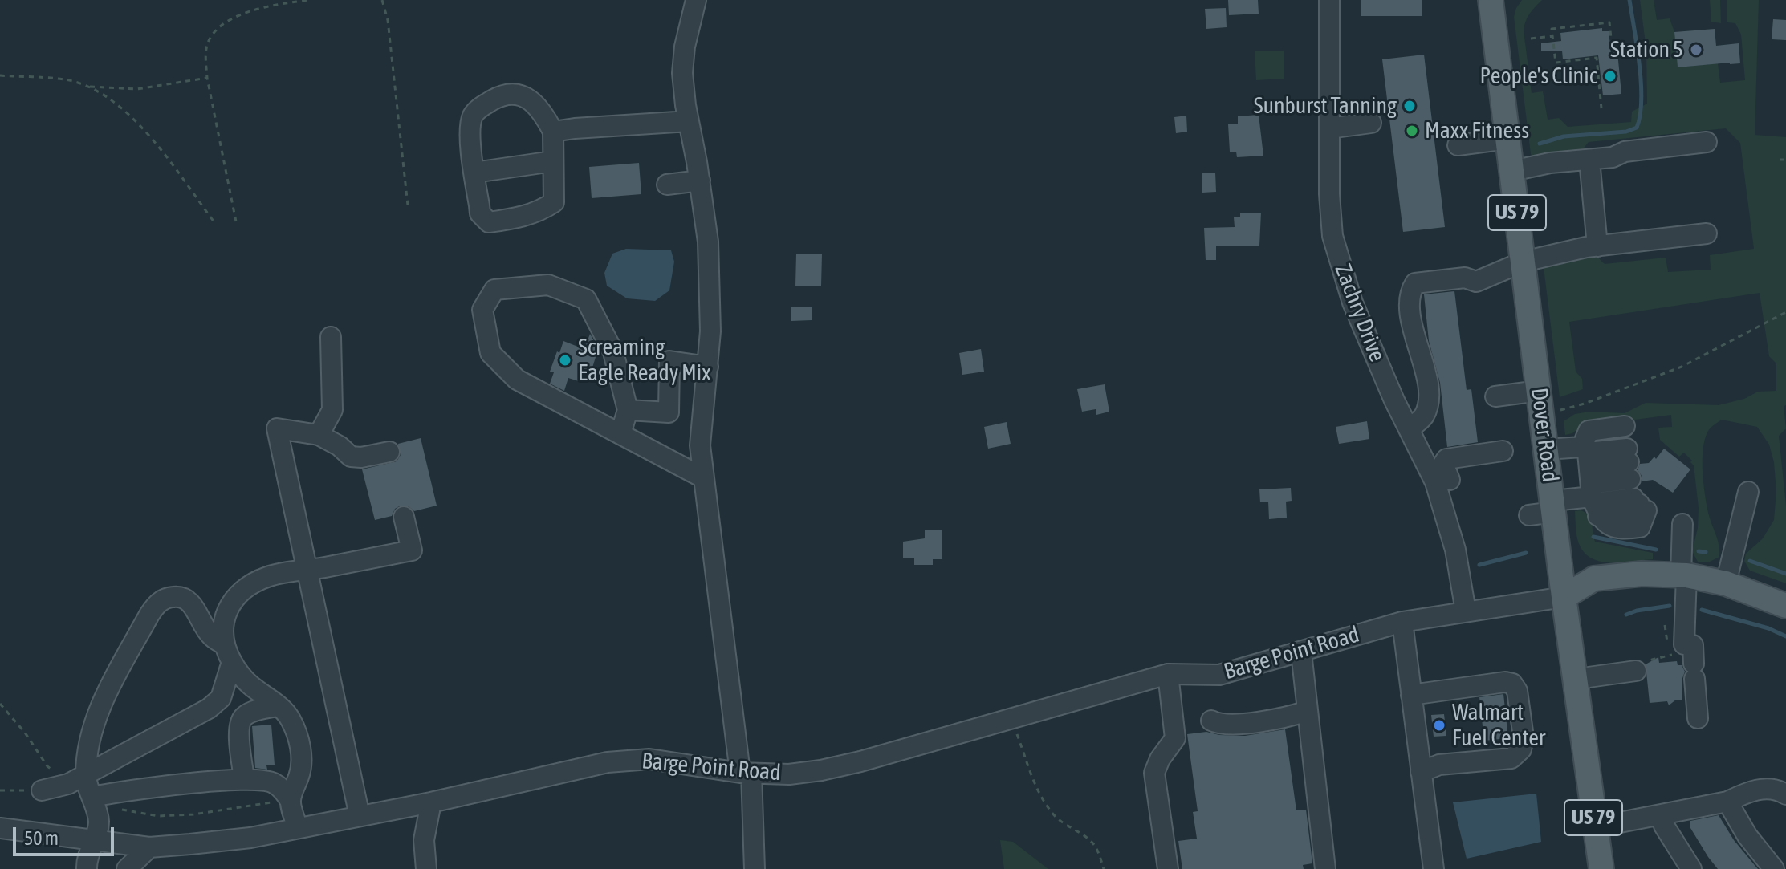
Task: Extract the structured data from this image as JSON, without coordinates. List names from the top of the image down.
{
  "streets": {
    "main road": ["US 79", "Dover Road"],
    "street": ["Zachry Drive", "Barge Point Road"]
  },
  "crossings": [
    ["Zachry Drive", "Barge Point Road"],
    ["Dover Road", "Barge Point Road"]
  ],
  "places": [
    "Station 5",
    "People's Clinic",
    "Sunburst Tanning",
    "Maxx Fitness",
    "Screaming Eagle Ready Mix",
    "Walmart Fuel Center"
  ],
  "scale_bar": "50 m"
}
